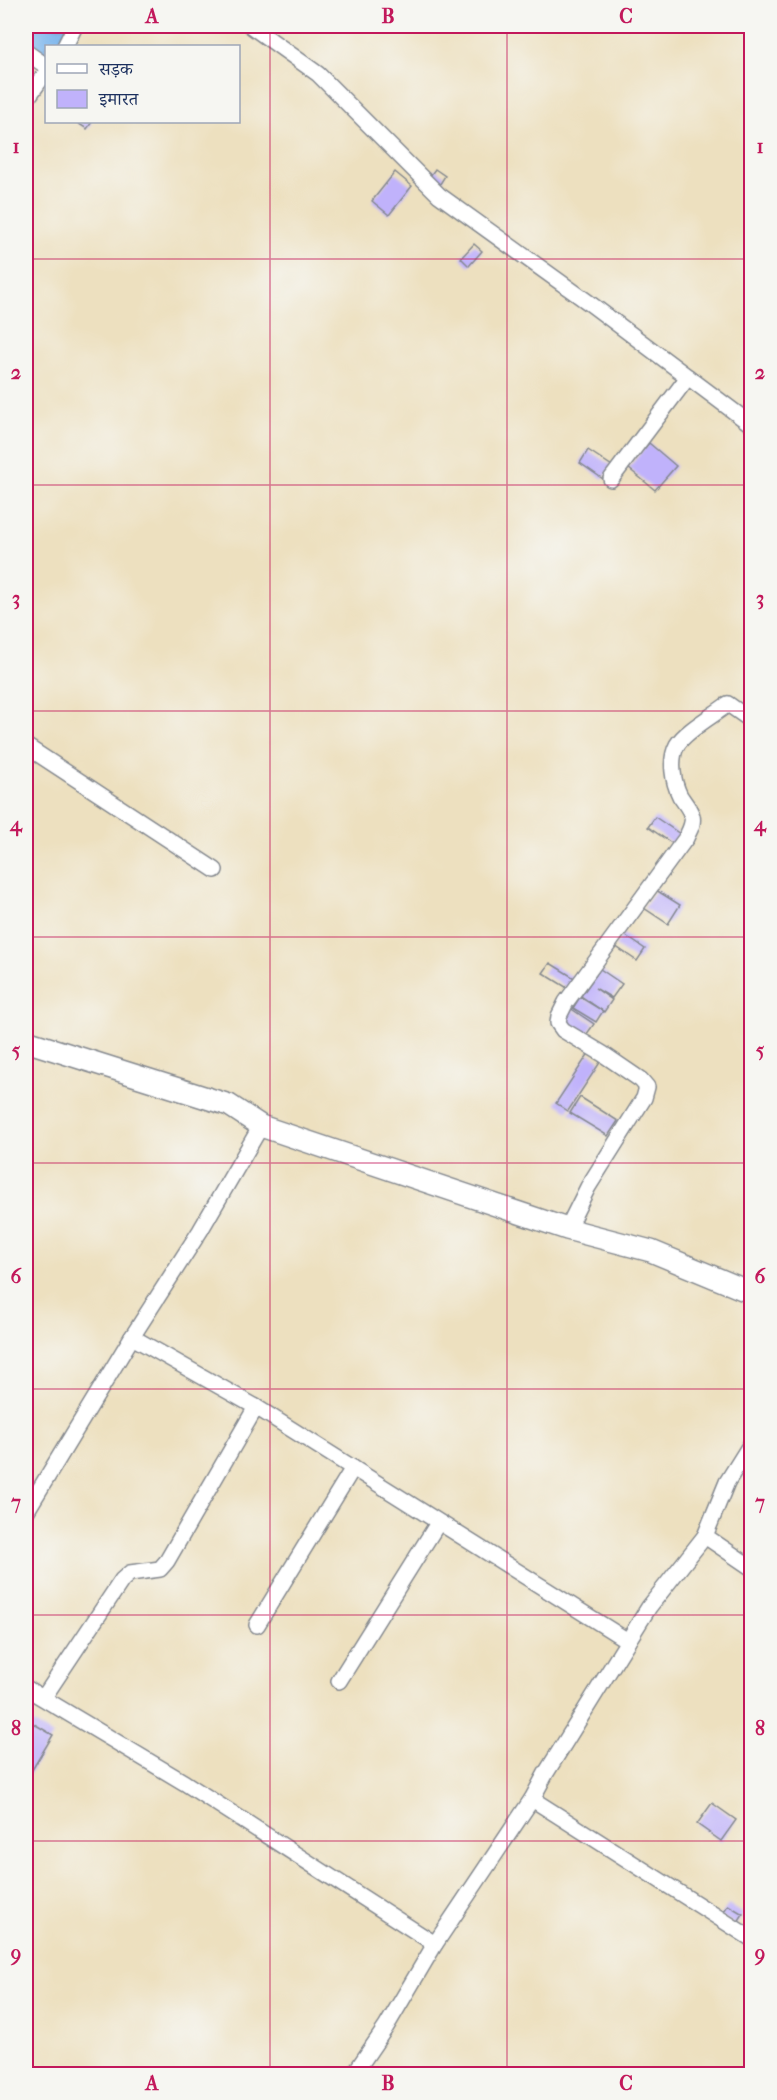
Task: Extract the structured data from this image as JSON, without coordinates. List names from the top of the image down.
{
  "legend": ["सड़क", "इमारत"],
  "grid": {
    "columns": ["A", "B", "C"],
    "rows": [
      "1",
      "2",
      "3",
      "4",
      "5",
      "6",
      "7",
      "8",
      "9"
    ]
  }
}
